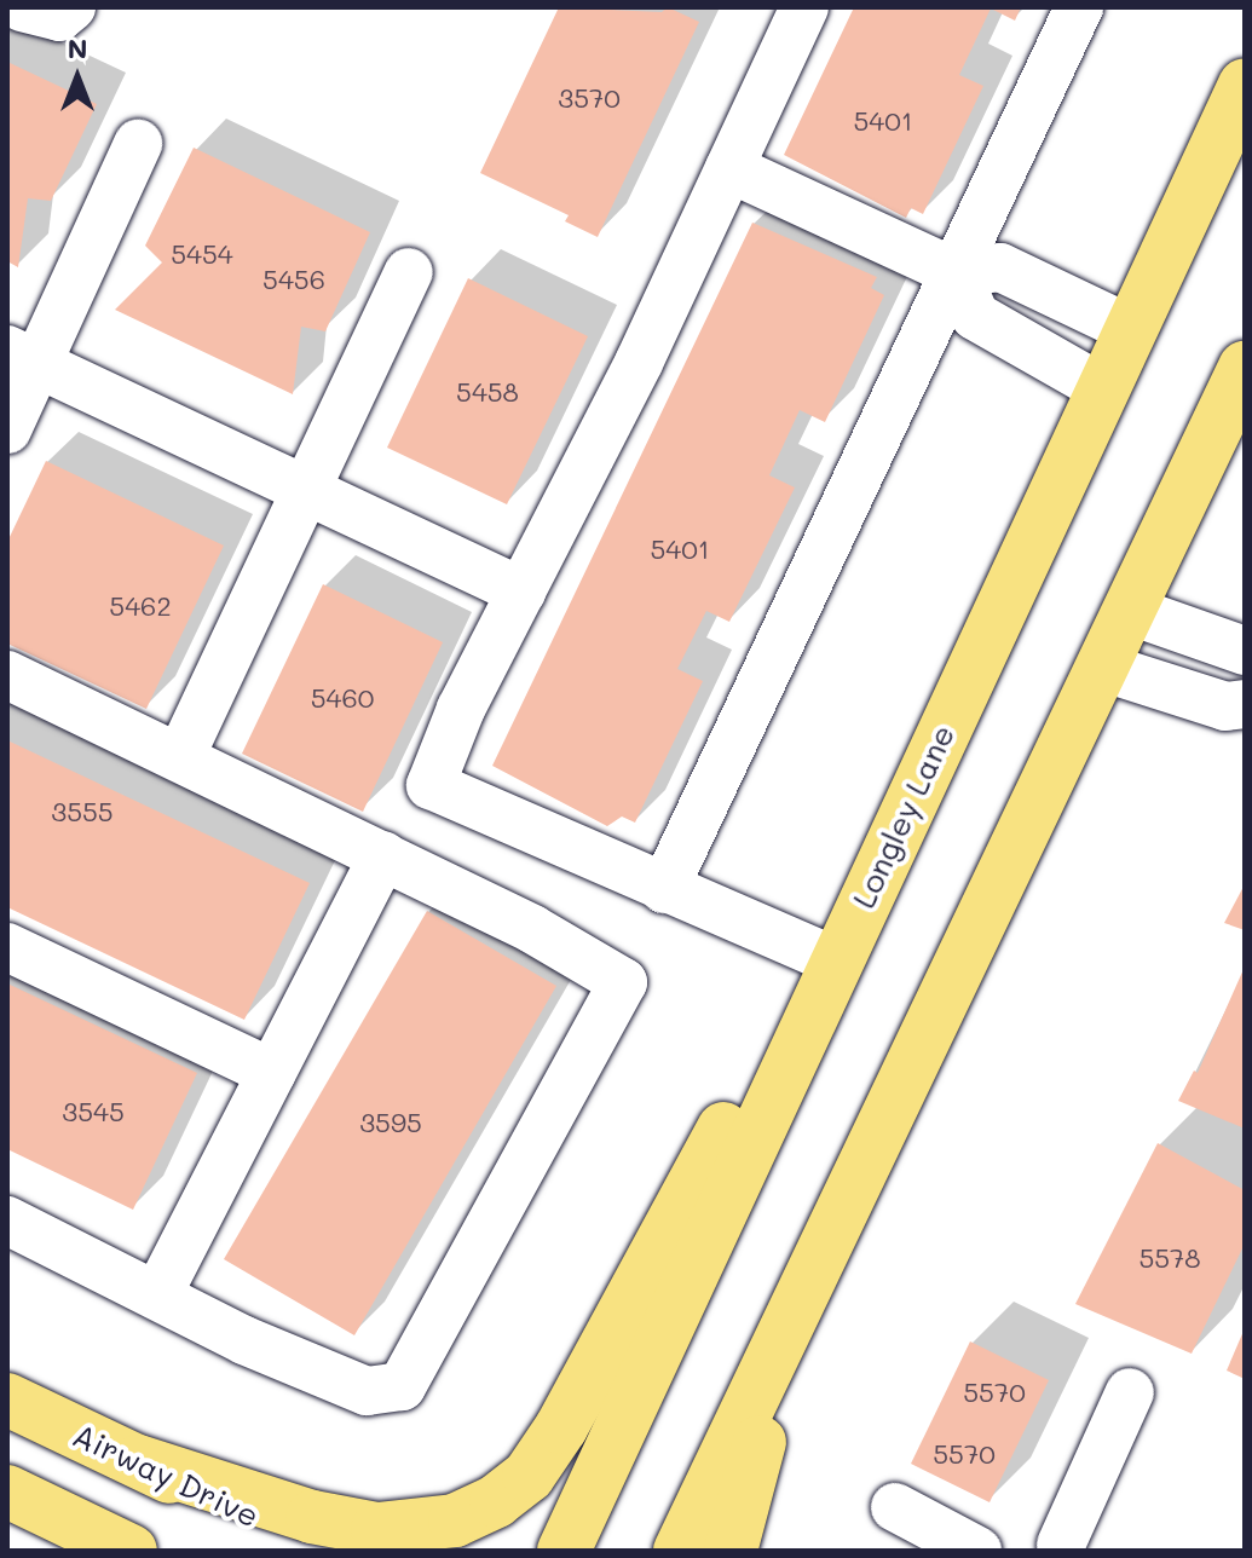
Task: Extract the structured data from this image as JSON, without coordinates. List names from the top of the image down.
{
  "streets": {
    "main road": ["Longley Lane", "Airway Drive"]
  },
  "house_numbers": [
    "3570",
    "5401",
    "5454",
    "5456",
    "5458",
    "5401",
    "5462",
    "5460",
    "3555",
    "3545",
    "3595",
    "5578",
    "5570",
    "5570"
  ],
  "north": "top"
}
